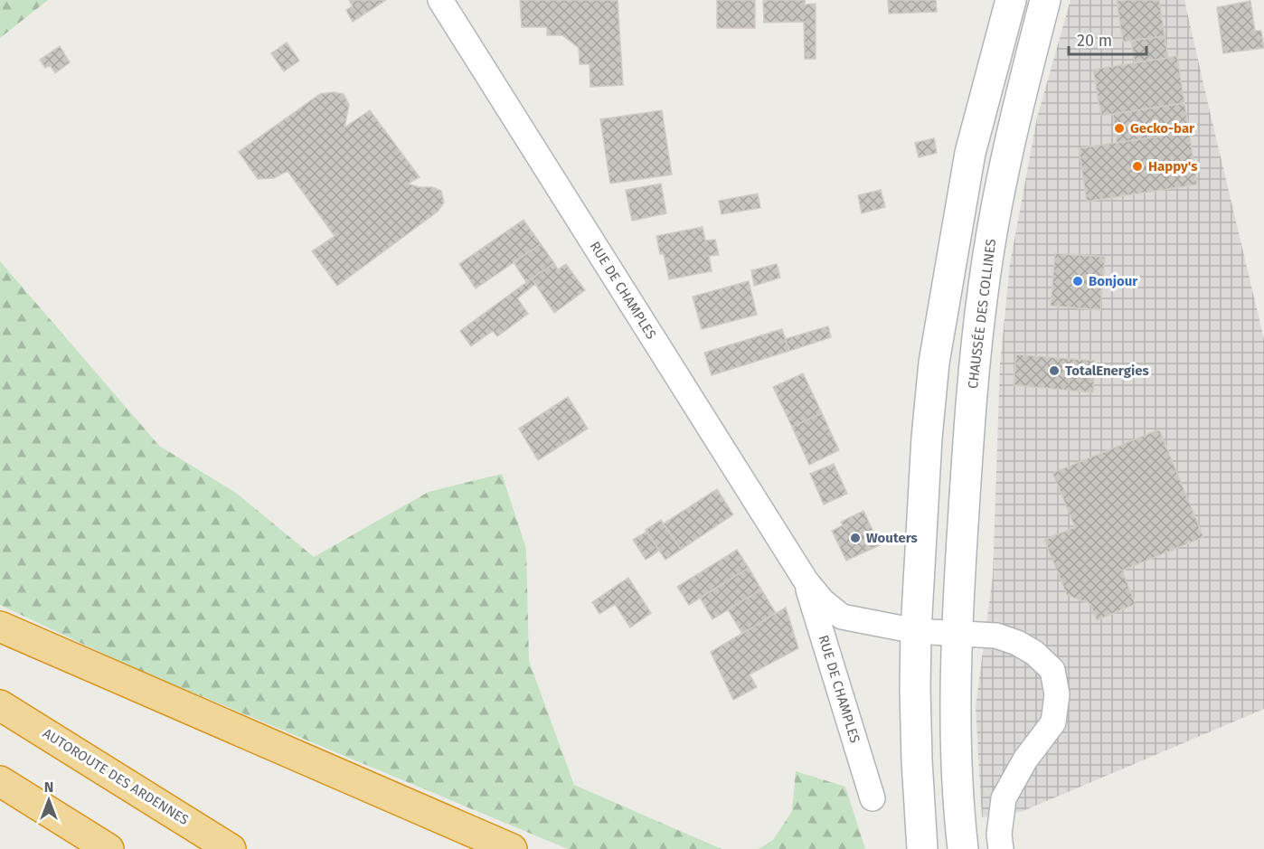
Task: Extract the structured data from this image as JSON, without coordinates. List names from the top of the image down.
{
  "streets": {
    "highway": ["AUTOROUTE DES ARDENNES"],
    "main road": ["CHAUSSÉE DES COLLINES"],
    "street": ["RUE DE CHAMPLES"]
  },
  "crossings": [
    ["RUE DE CHAMPLES", "CHAUSSÉE DES COLLINES"]
  ],
  "places": [
    "Gecko-bar",
    "Happy's",
    "Bonjour",
    "TotalEnergies",
    "Wouters"
  ],
  "scale_bar": "20 m",
  "north": "top"
}
